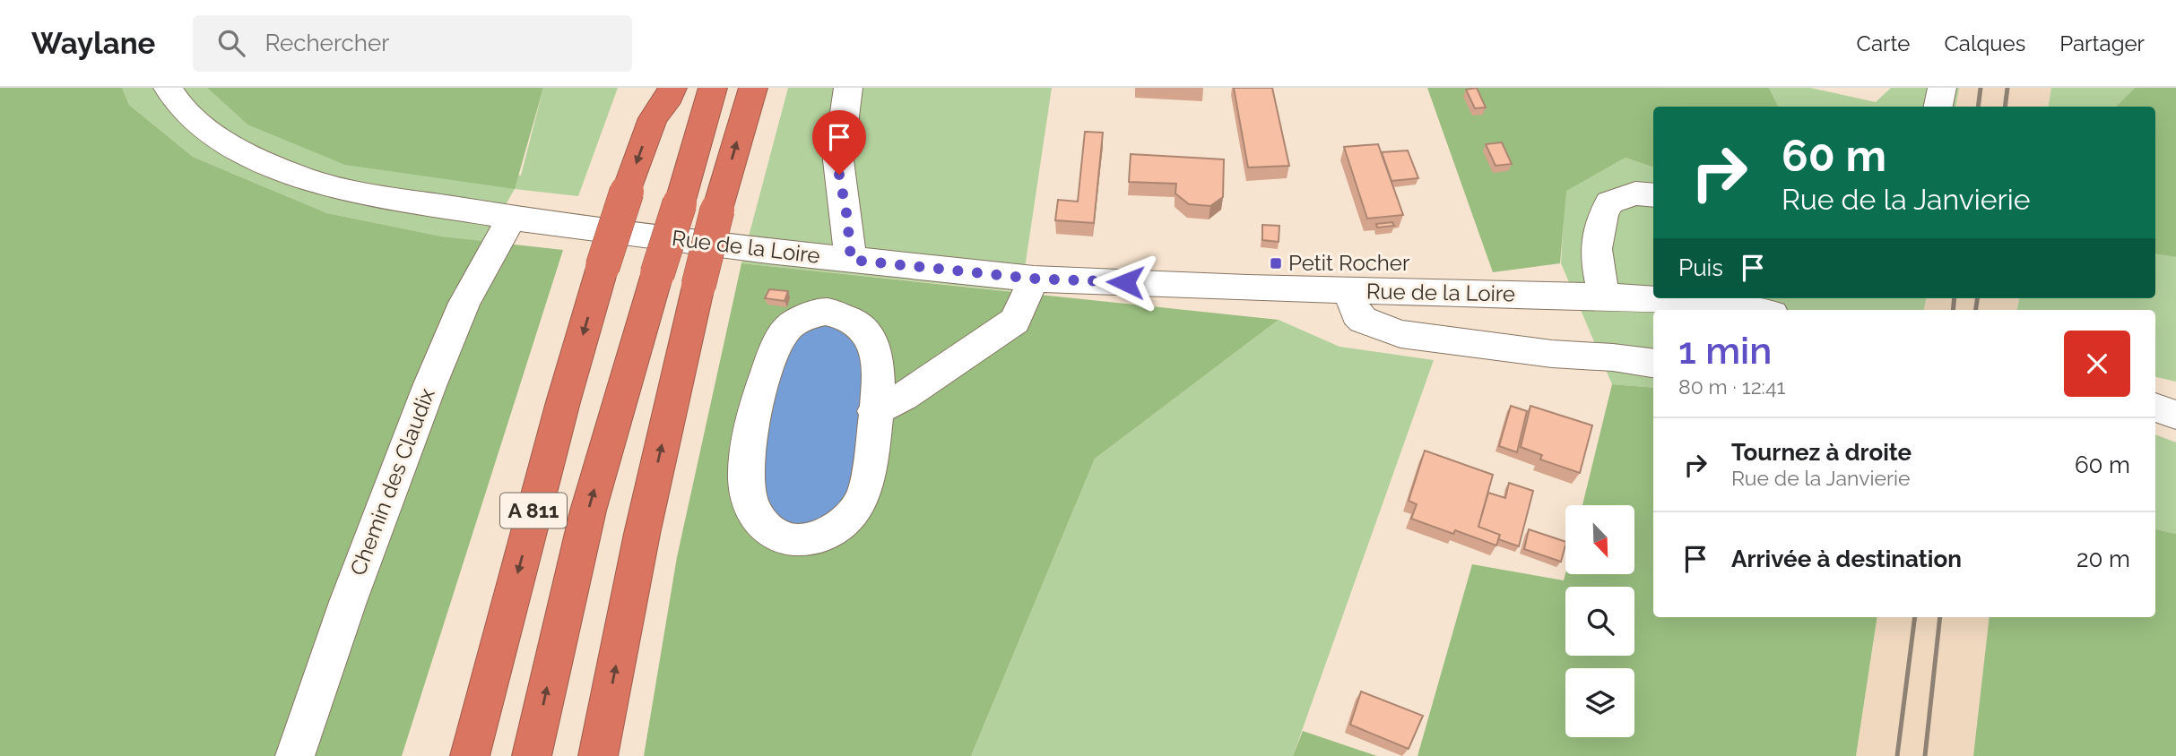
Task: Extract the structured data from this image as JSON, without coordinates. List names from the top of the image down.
{
  "streets": {
    "highway": ["A 811"],
    "street": ["Rue de la Loire", "Chemin des Claudix"]
  },
  "crossings": [
    ["Rue de la Loire", "Chemin des Claudix"]
  ],
  "places": {
    "transit": ["Petit Rocher"]
  },
  "north": "bottom right",
  "page": {
    "header": "Waylane",
    "search": "Rechercher",
    "nav": ["Carte", "Calques", "Partager"],
    "turn": ["60 m", "Rue de la Janvierie"],
    "then": "Puis",
    "heading": ["1 min", "80 m · 12:41"],
    "list": [
      {
        "name": "Tournez à droite",
        "note": "Rue de la Janvierie",
        "value": "60 m"
      },
      {
        "name": "Arrivée à destination",
        "value": "20 m"
      }
    ]
  }
}
